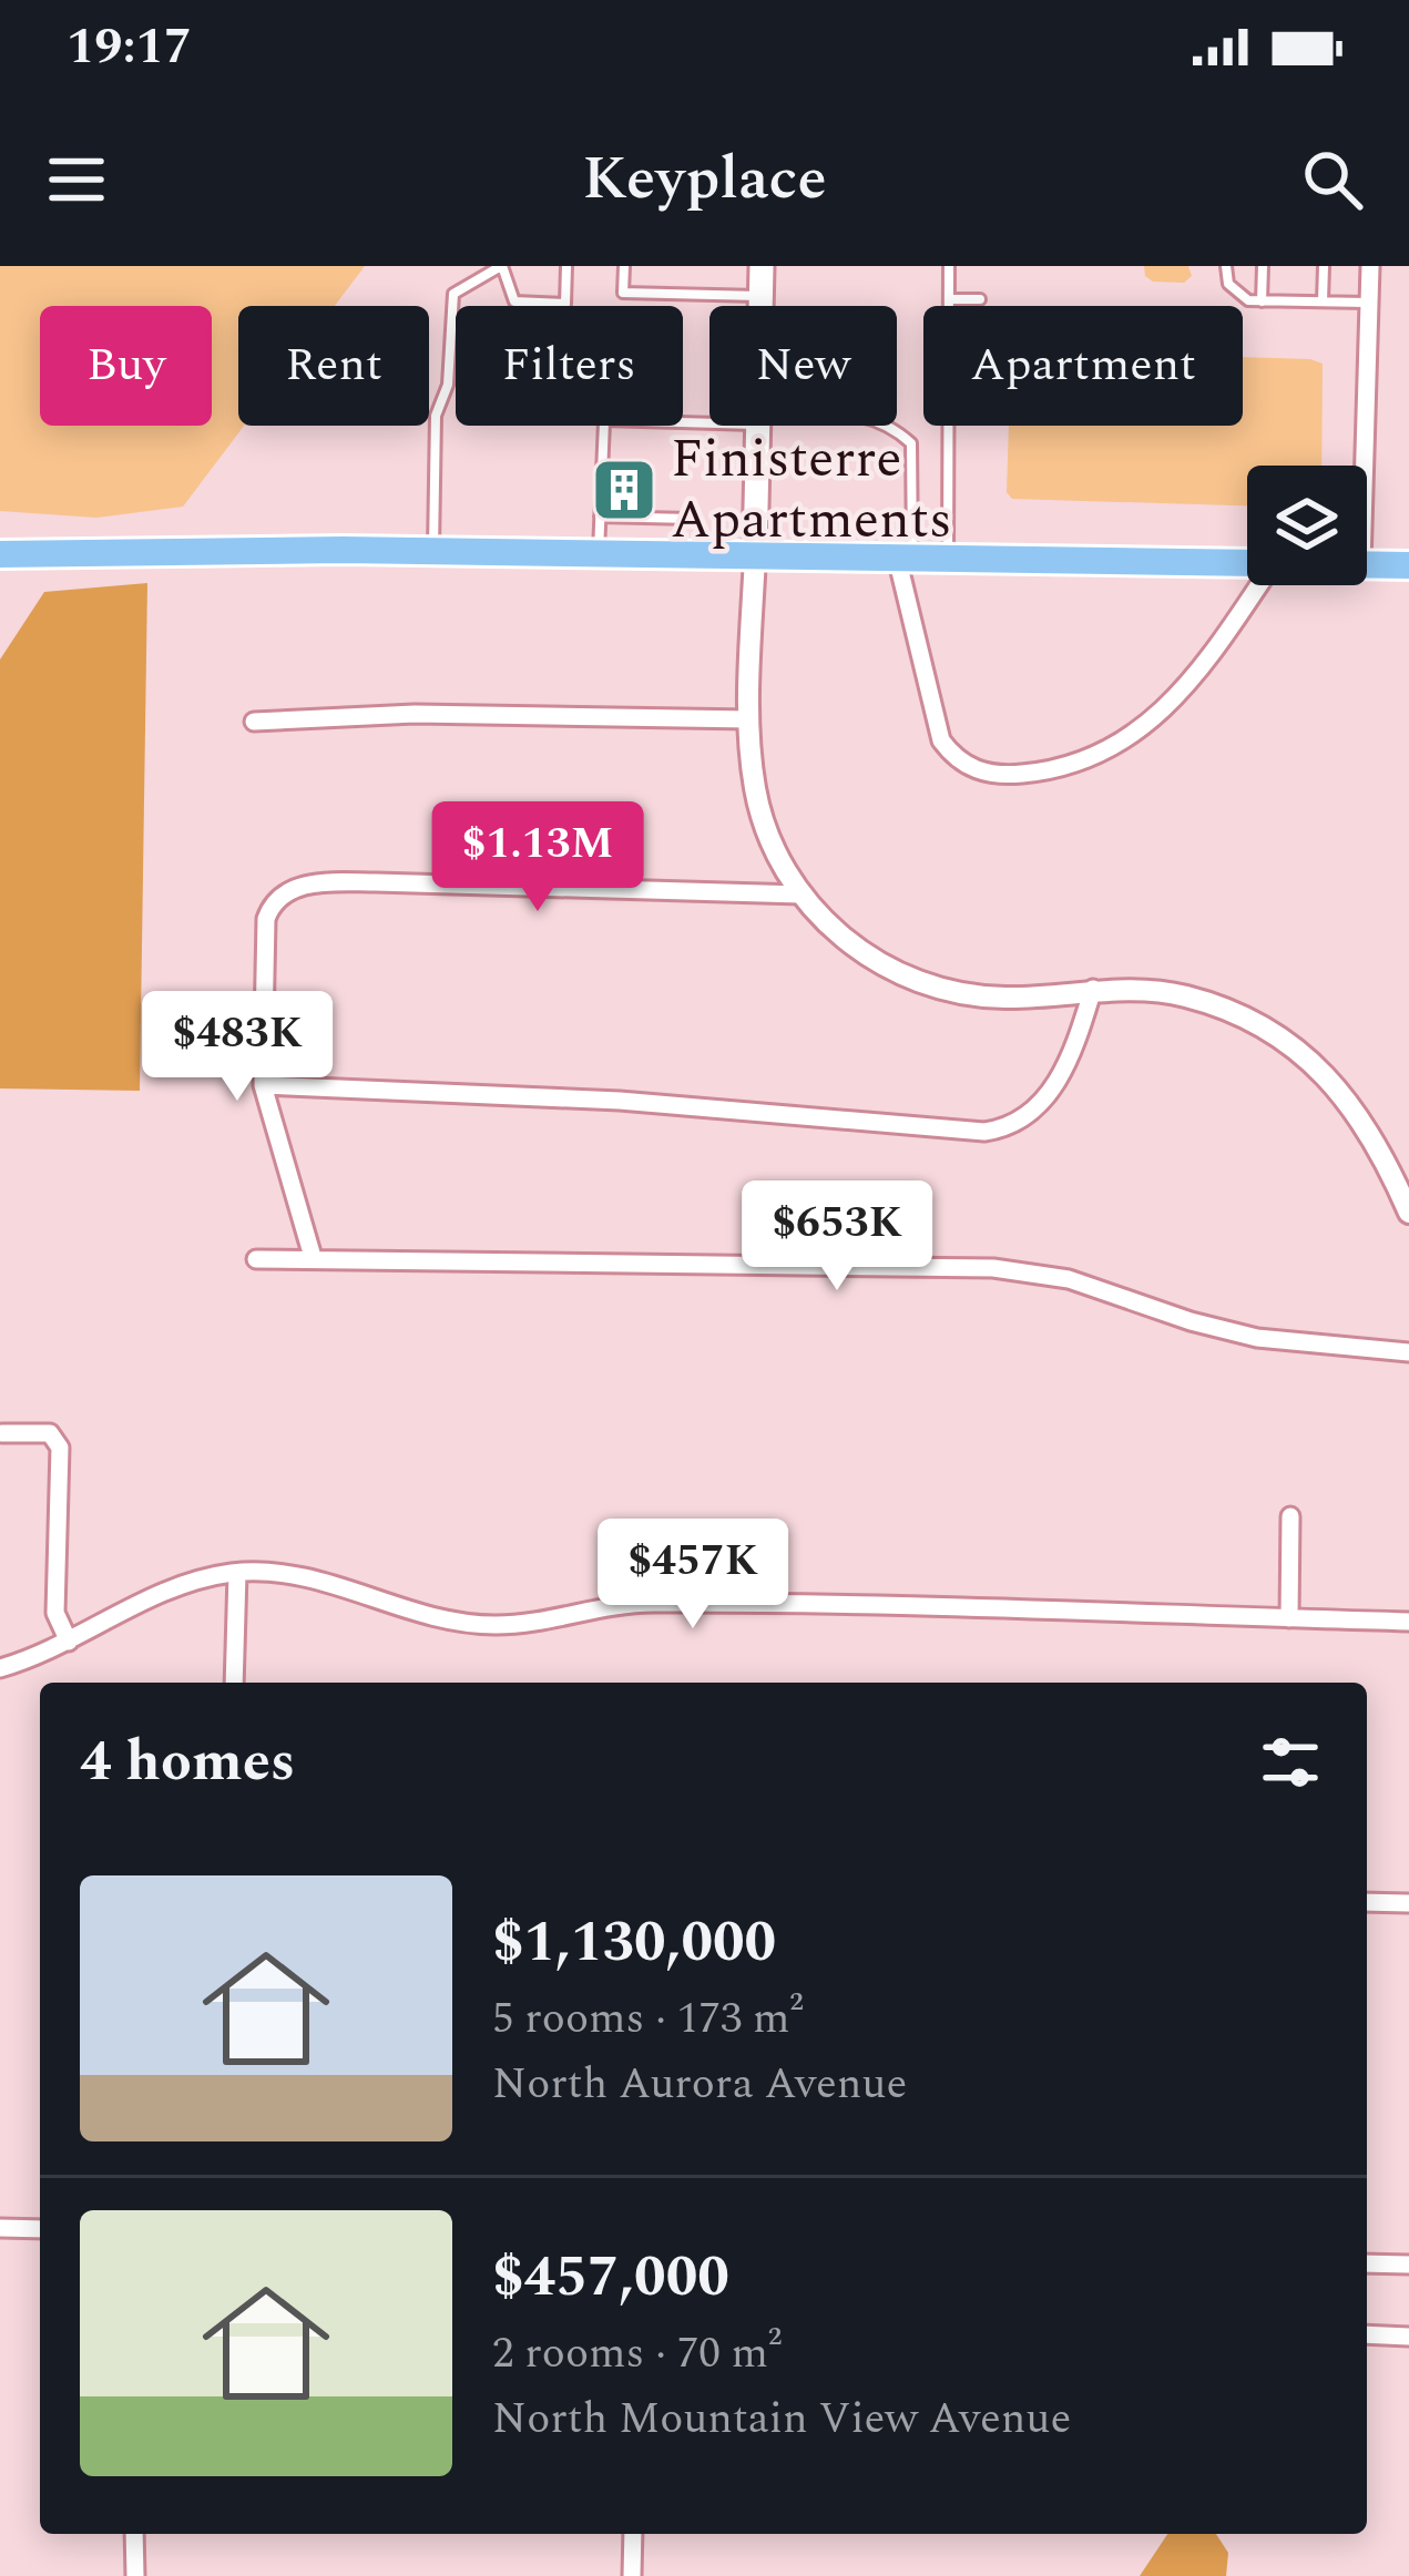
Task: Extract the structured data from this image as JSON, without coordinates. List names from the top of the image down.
{
  "places": {
    "building": ["Finisterre Apartments"]
  },
  "page": {
    "status": "19:17",
    "header": "Keyplace",
    "chip": [
      "Buy",
      "Rent",
      "Filters",
      "New",
      "Apartment"
    ],
    "price": [
      "$1.13M",
      "$483K",
      "$653K",
      "$457K"
    ],
    "heading": "4 homes",
    "list": [
      {
        "name": "$1,130,000",
        "note": "5 rooms · 173 m² · North Aurora Avenue"
      },
      {
        "name": "$457,000",
        "note": "2 rooms · 70 m² · North Mountain View Avenue"
      }
    ]
  }
}
